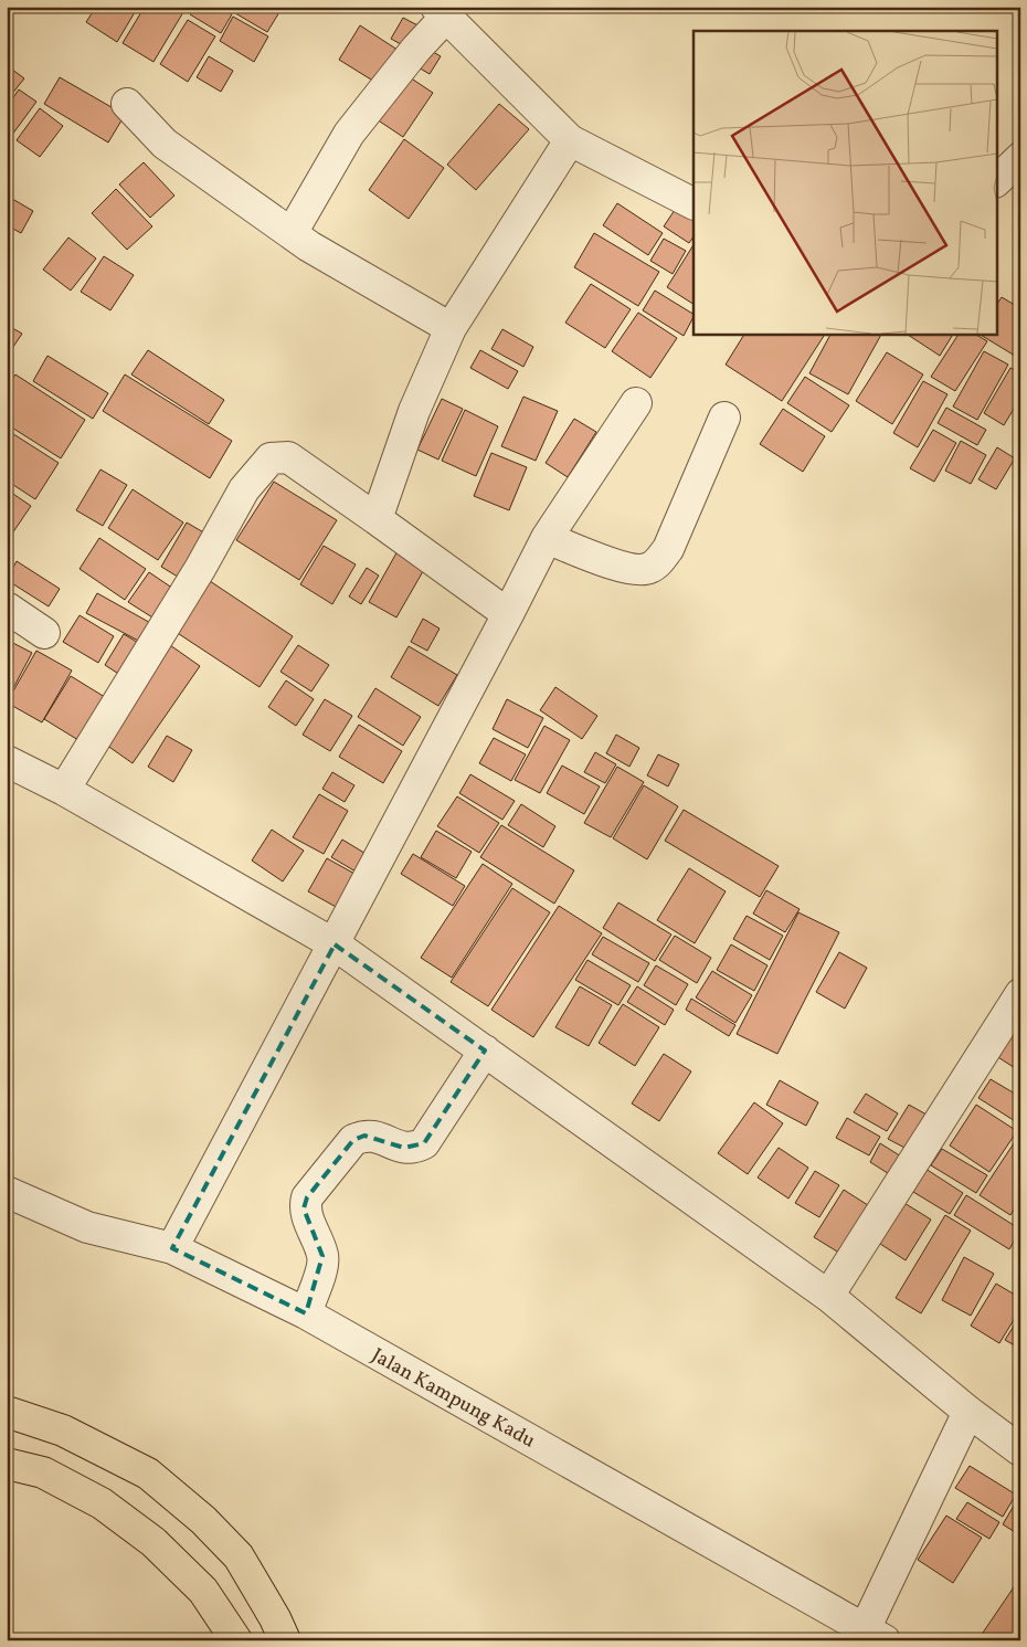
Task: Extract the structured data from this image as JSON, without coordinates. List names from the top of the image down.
{
  "streets": {
    "street": ["Jalan Kampung Kadu"]
  }
}
